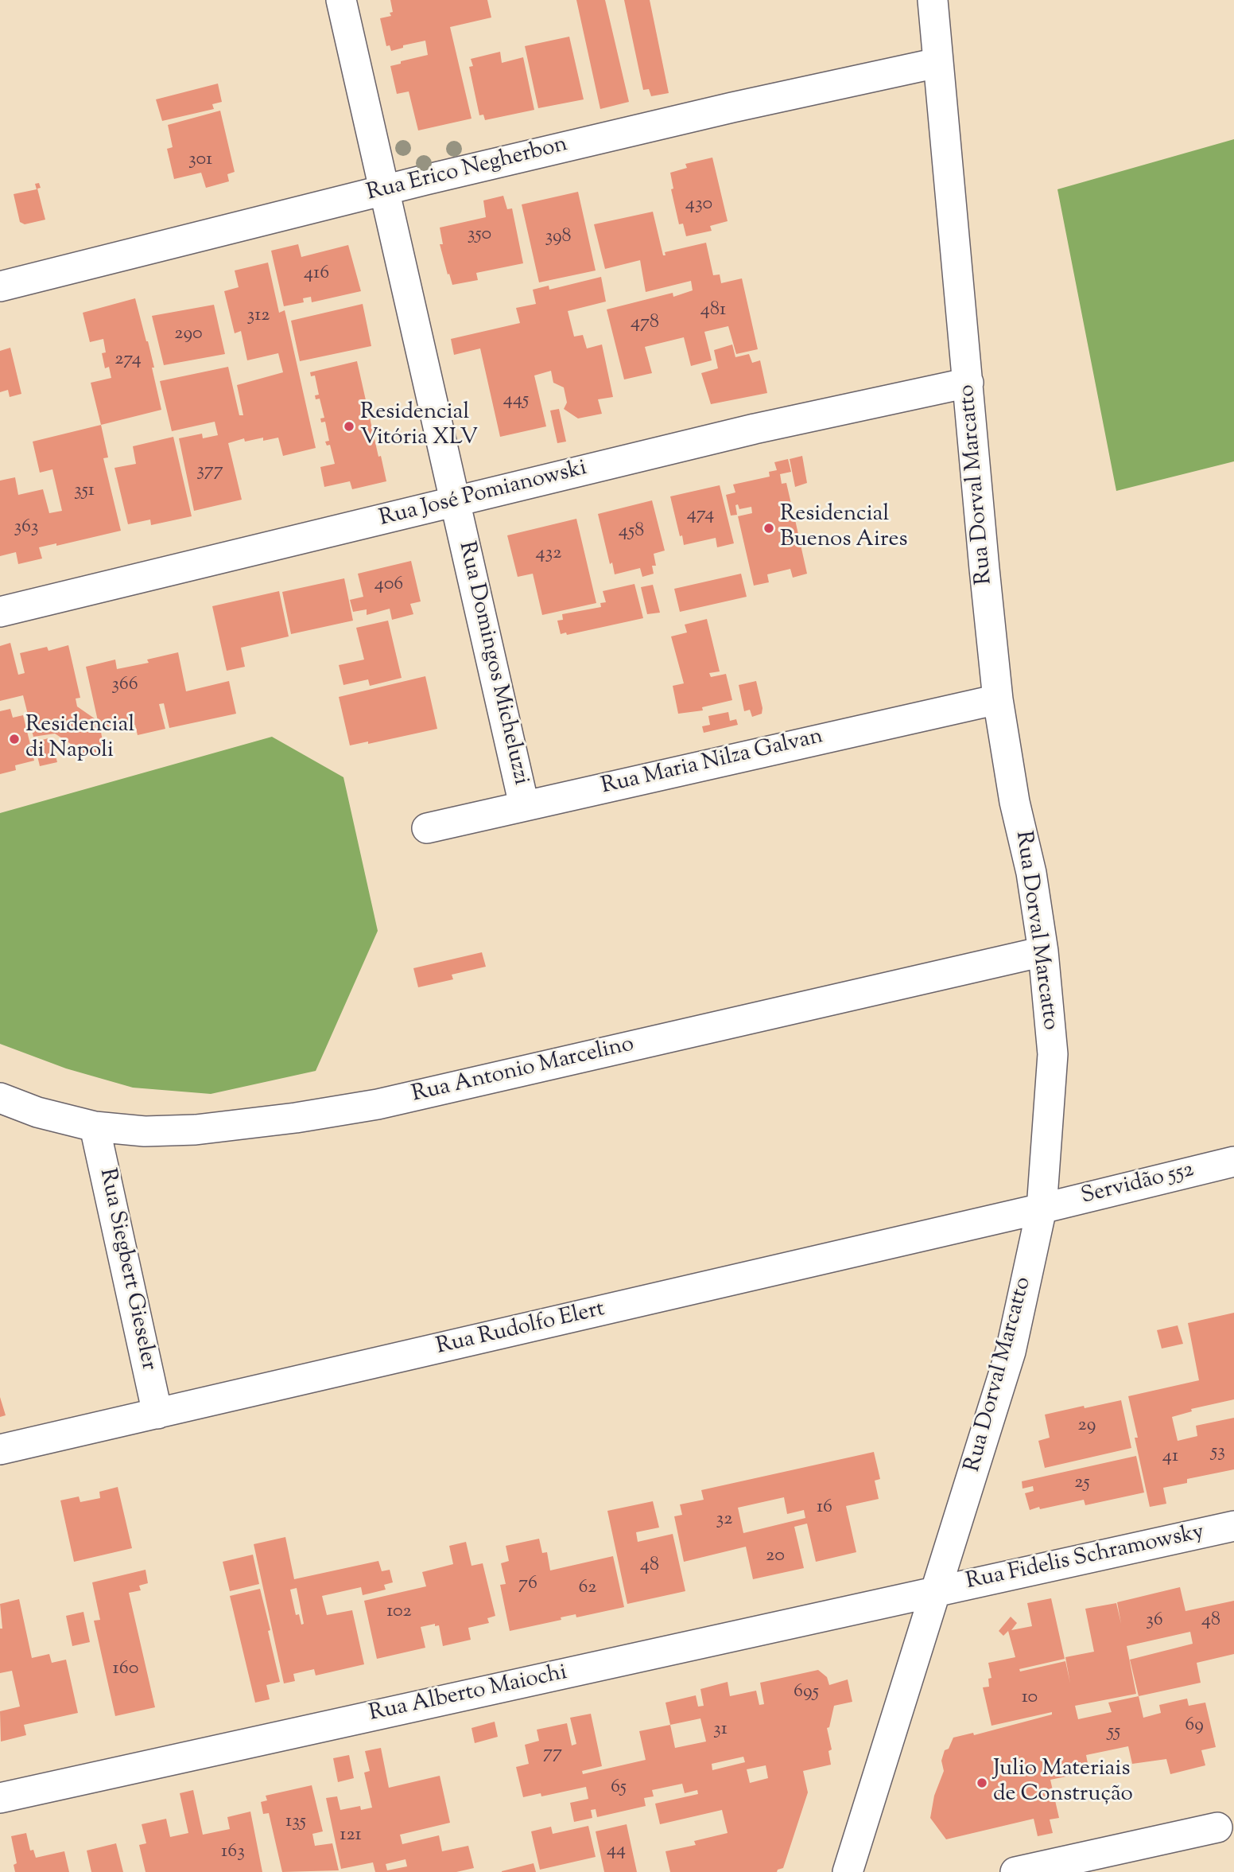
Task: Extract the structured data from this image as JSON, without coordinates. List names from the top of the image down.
{
  "streets": {
    "street": [
      "Rua Erico Negherbon",
      "Rua Dorval Marcatto",
      "Rua José Pomianowski",
      "Rua Domingos Micheluzzi",
      "Rua Maria Nilza Galvan",
      "Rua Antonio Marcelino",
      "Servidão 552",
      "Rua Siegbert Gieseler",
      "Rua Rudolfo Elert",
      "Rua Fidelis Schramowsky",
      "Rua Alberto Maiochi"
    ]
  },
  "crossings": [
    ["Rua Erico Negherbon", "Rua Dorval Marcatto"],
    ["Rua Erico Negherbon", "Rua Domingos Micheluzzi"],
    ["Rua Dorval Marcatto", "Rua José Pomianowski"],
    ["Rua Dorval Marcatto", "Rua Maria Nilza Galvan"],
    ["Rua Dorval Marcatto", "Rua Antonio Marcelino"],
    ["Rua Dorval Marcatto", "Servidão 552"],
    ["Rua Dorval Marcatto", "Rua Rudolfo Elert"],
    ["Rua Dorval Marcatto", "Rua Fidelis Schramowsky"],
    ["Rua Dorval Marcatto", "Rua Alberto Maiochi"],
    ["Rua José Pomianowski", "Rua Domingos Micheluzzi"],
    ["Rua Domingos Micheluzzi", "Rua Maria Nilza Galvan"],
    ["Rua Antonio Marcelino", "Rua Siegbert Gieseler"],
    ["Servidão 552", "Rua Rudolfo Elert"],
    ["Rua Siegbert Gieseler", "Rua Rudolfo Elert"],
    ["Rua Fidelis Schramowsky", "Rua Alberto Maiochi"]
  ],
  "places": [
    "Residencial Vitória XLV",
    "Residencial Buenos Aires",
    "Residencial di Napoli",
    "Julio Materiais de Construção"
  ],
  "house_numbers": [
    "301",
    "430",
    "350",
    "398",
    "416",
    "481",
    "312",
    "478",
    "290",
    "274",
    "445",
    "377",
    "351",
    "474",
    "363",
    "458",
    "432",
    "406",
    "366",
    "29",
    "53",
    "41",
    "25",
    "16",
    "32",
    "20",
    "48",
    "76",
    "62",
    "102",
    "36",
    "48",
    "160",
    "695",
    "10",
    "69",
    "31",
    "55",
    "77",
    "65",
    "135",
    "121",
    "44",
    "163"
  ]
}
